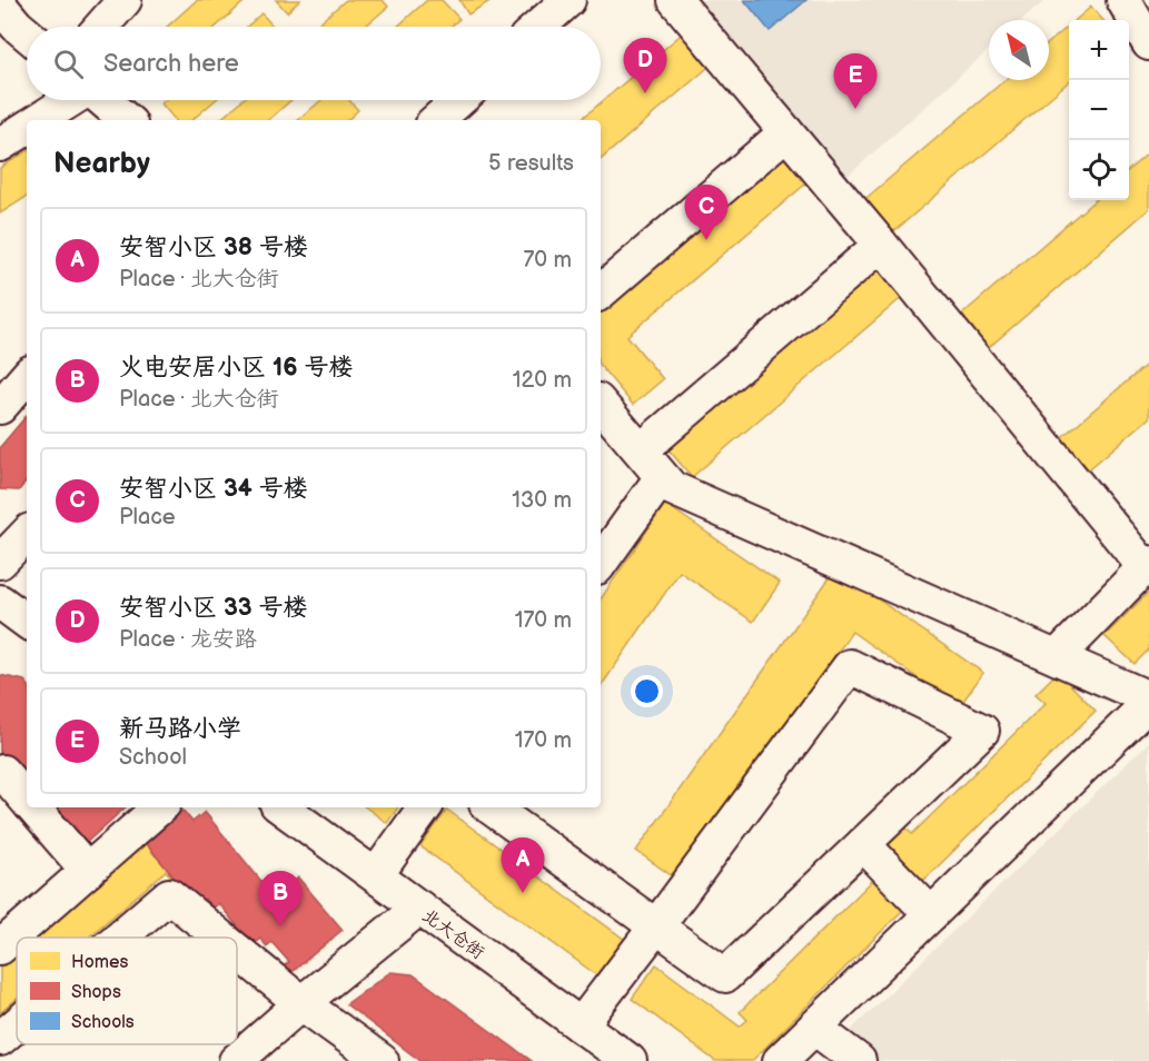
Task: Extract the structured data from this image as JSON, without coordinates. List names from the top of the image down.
{
  "streets": {
    "street": ["北大仓街"]
  },
  "legend": ["Homes", "Shops", "Schools"],
  "north": "top left",
  "page": {
    "map_buttons": ["+", "−"],
    "search": "Search here",
    "pins": [
      "D",
      "E",
      "C",
      "A",
      "B"
    ],
    "heading": ["Nearby", "5 results"],
    "list": [
      {
        "mark": "A",
        "name": "安智小区 38 号楼",
        "note": "Place · 北大仓街",
        "value": "70 m"
      },
      {
        "mark": "B",
        "name": "火电安居小区 16 号楼",
        "note": "Place · 北大仓街",
        "value": "120 m"
      },
      {
        "mark": "C",
        "name": "安智小区 34 号楼",
        "note": "Place",
        "value": "130 m"
      },
      {
        "mark": "D",
        "name": "安智小区 33 号楼",
        "note": "Place · 龙安路",
        "value": "170 m"
      },
      {
        "mark": "E",
        "name": "新马路小学",
        "note": "School",
        "value": "170 m"
      }
    ]
  }
}
